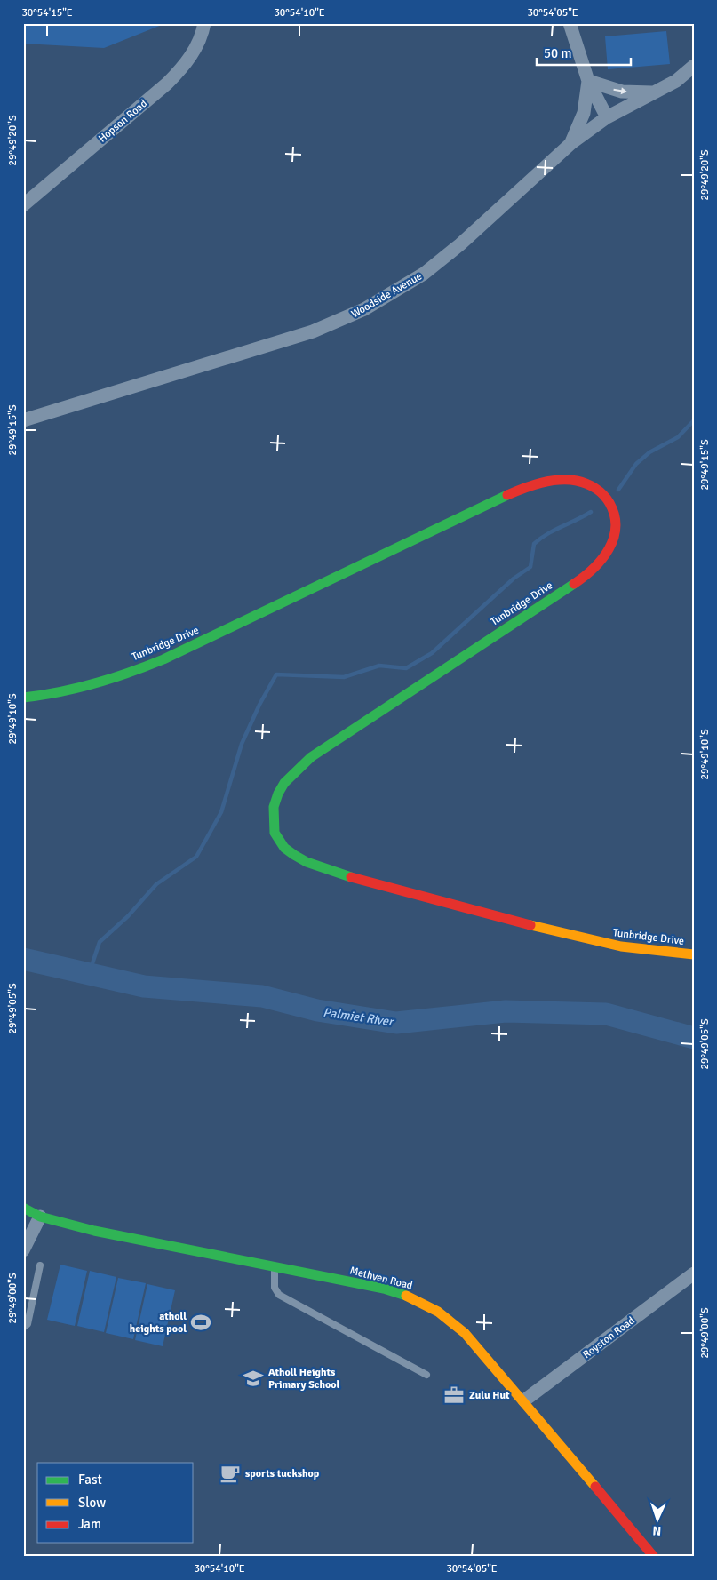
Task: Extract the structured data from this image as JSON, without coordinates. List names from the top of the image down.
{
  "streets": {
    "street": [
      "Hopson Road",
      "Woodside Avenue",
      "Tunbridge Drive",
      "Methven Road",
      "Royston Road"
    ]
  },
  "crossings": [
    ["Methven Road", "Royston Road"]
  ],
  "water": ["Palmiet River"],
  "places": {
    "sports": ["atholl heights pool"],
    "school or university": ["Atholl Heights Primary School"],
    "office": ["Zulu Hut"],
    "cafe": ["sports tuckshop"]
  },
  "legend": ["Fast", "Slow", "Jam"],
  "scale_bar": "50 m",
  "north": "bottom",
  "coordinates": [
    "30°54'15\"E",
    "30°54'10\"E",
    "30°54'05\"E",
    "29°49'20\"S",
    "29°49'15\"S",
    "29°49'10\"S",
    "29°49'05\"S",
    "29°49'00\"S"
  ]
}
